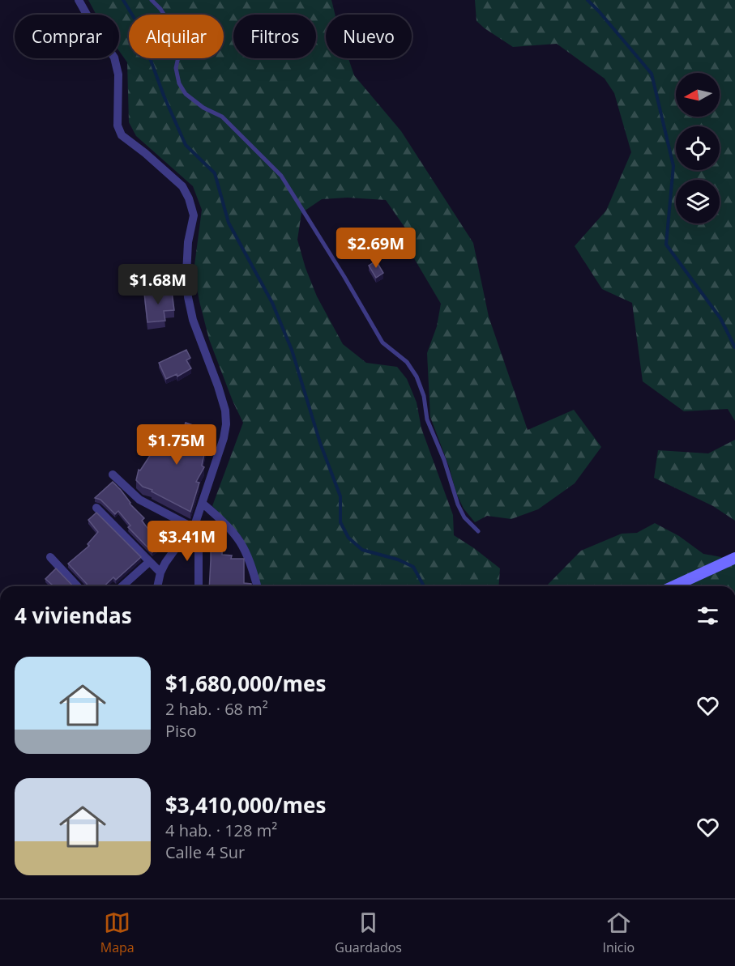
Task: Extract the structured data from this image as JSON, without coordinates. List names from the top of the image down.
{
  "north": "left",
  "page": {
    "chip": [
      "Comprar",
      "Alquilar",
      "Filtros",
      "Nuevo"
    ],
    "price": [
      "$2.69M",
      "$1.68M",
      "$1.75M",
      "$3.41M"
    ],
    "heading": "4 viviendas",
    "list": [
      {
        "name": "$1,680,000/mes",
        "note": "2 hab. · 68 m² · Piso"
      },
      {
        "name": "$3,410,000/mes",
        "note": "4 hab. · 128 m² · Calle 4 Sur"
      }
    ],
    "tabs": ["Mapa", "Guardados", "Inicio"]
  }
}
